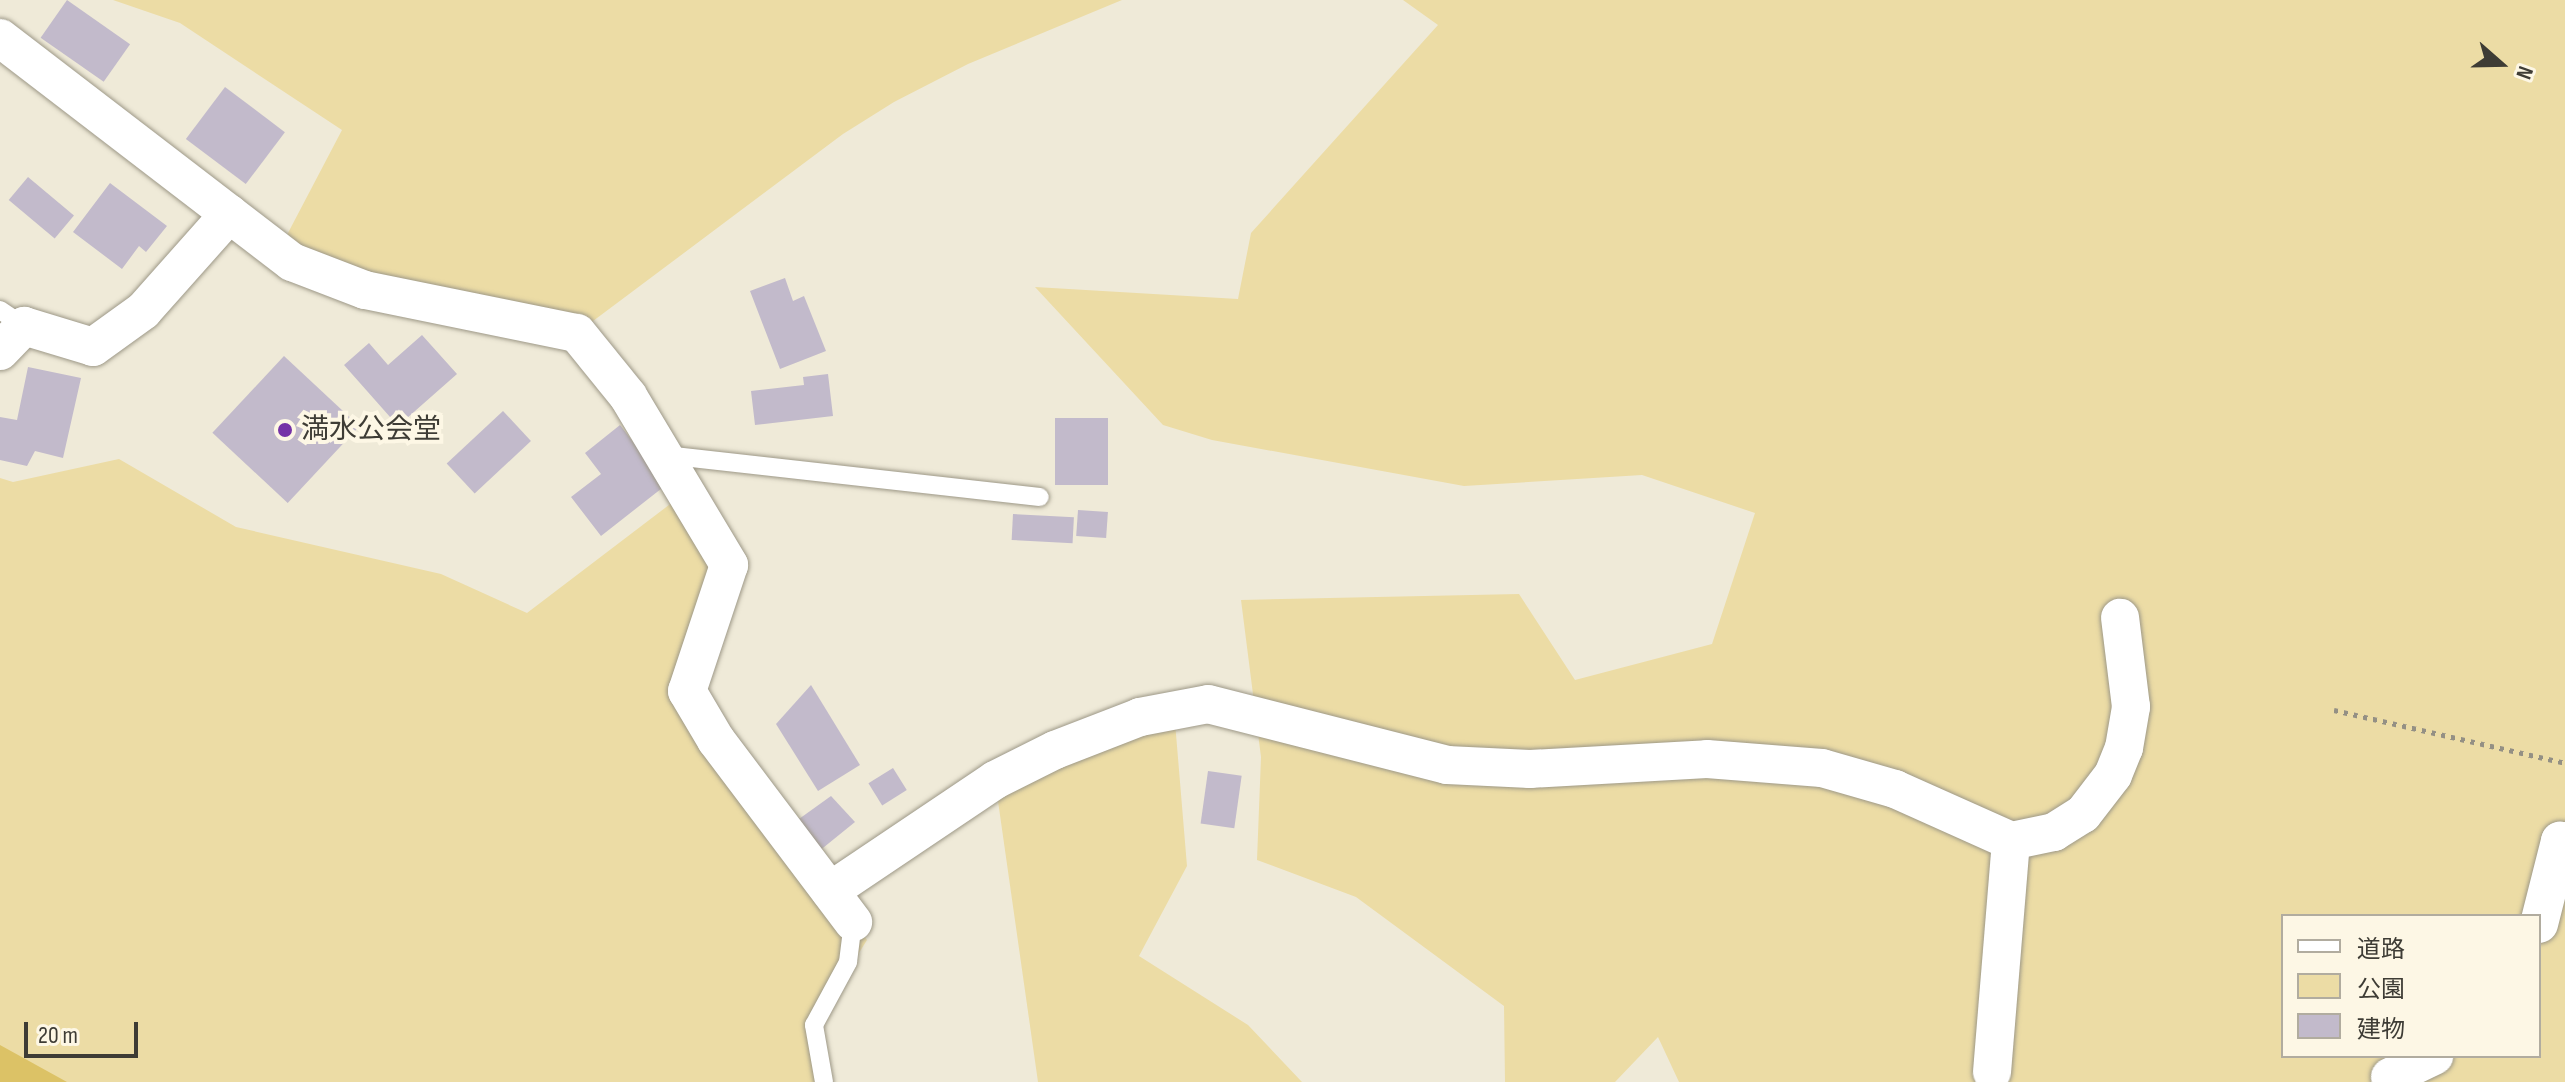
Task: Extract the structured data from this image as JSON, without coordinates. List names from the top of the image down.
{
  "places": ["満水公会堂"],
  "legend": ["道路", "公園", "建物"],
  "scale_bar": "20 m",
  "north": "right"
}
